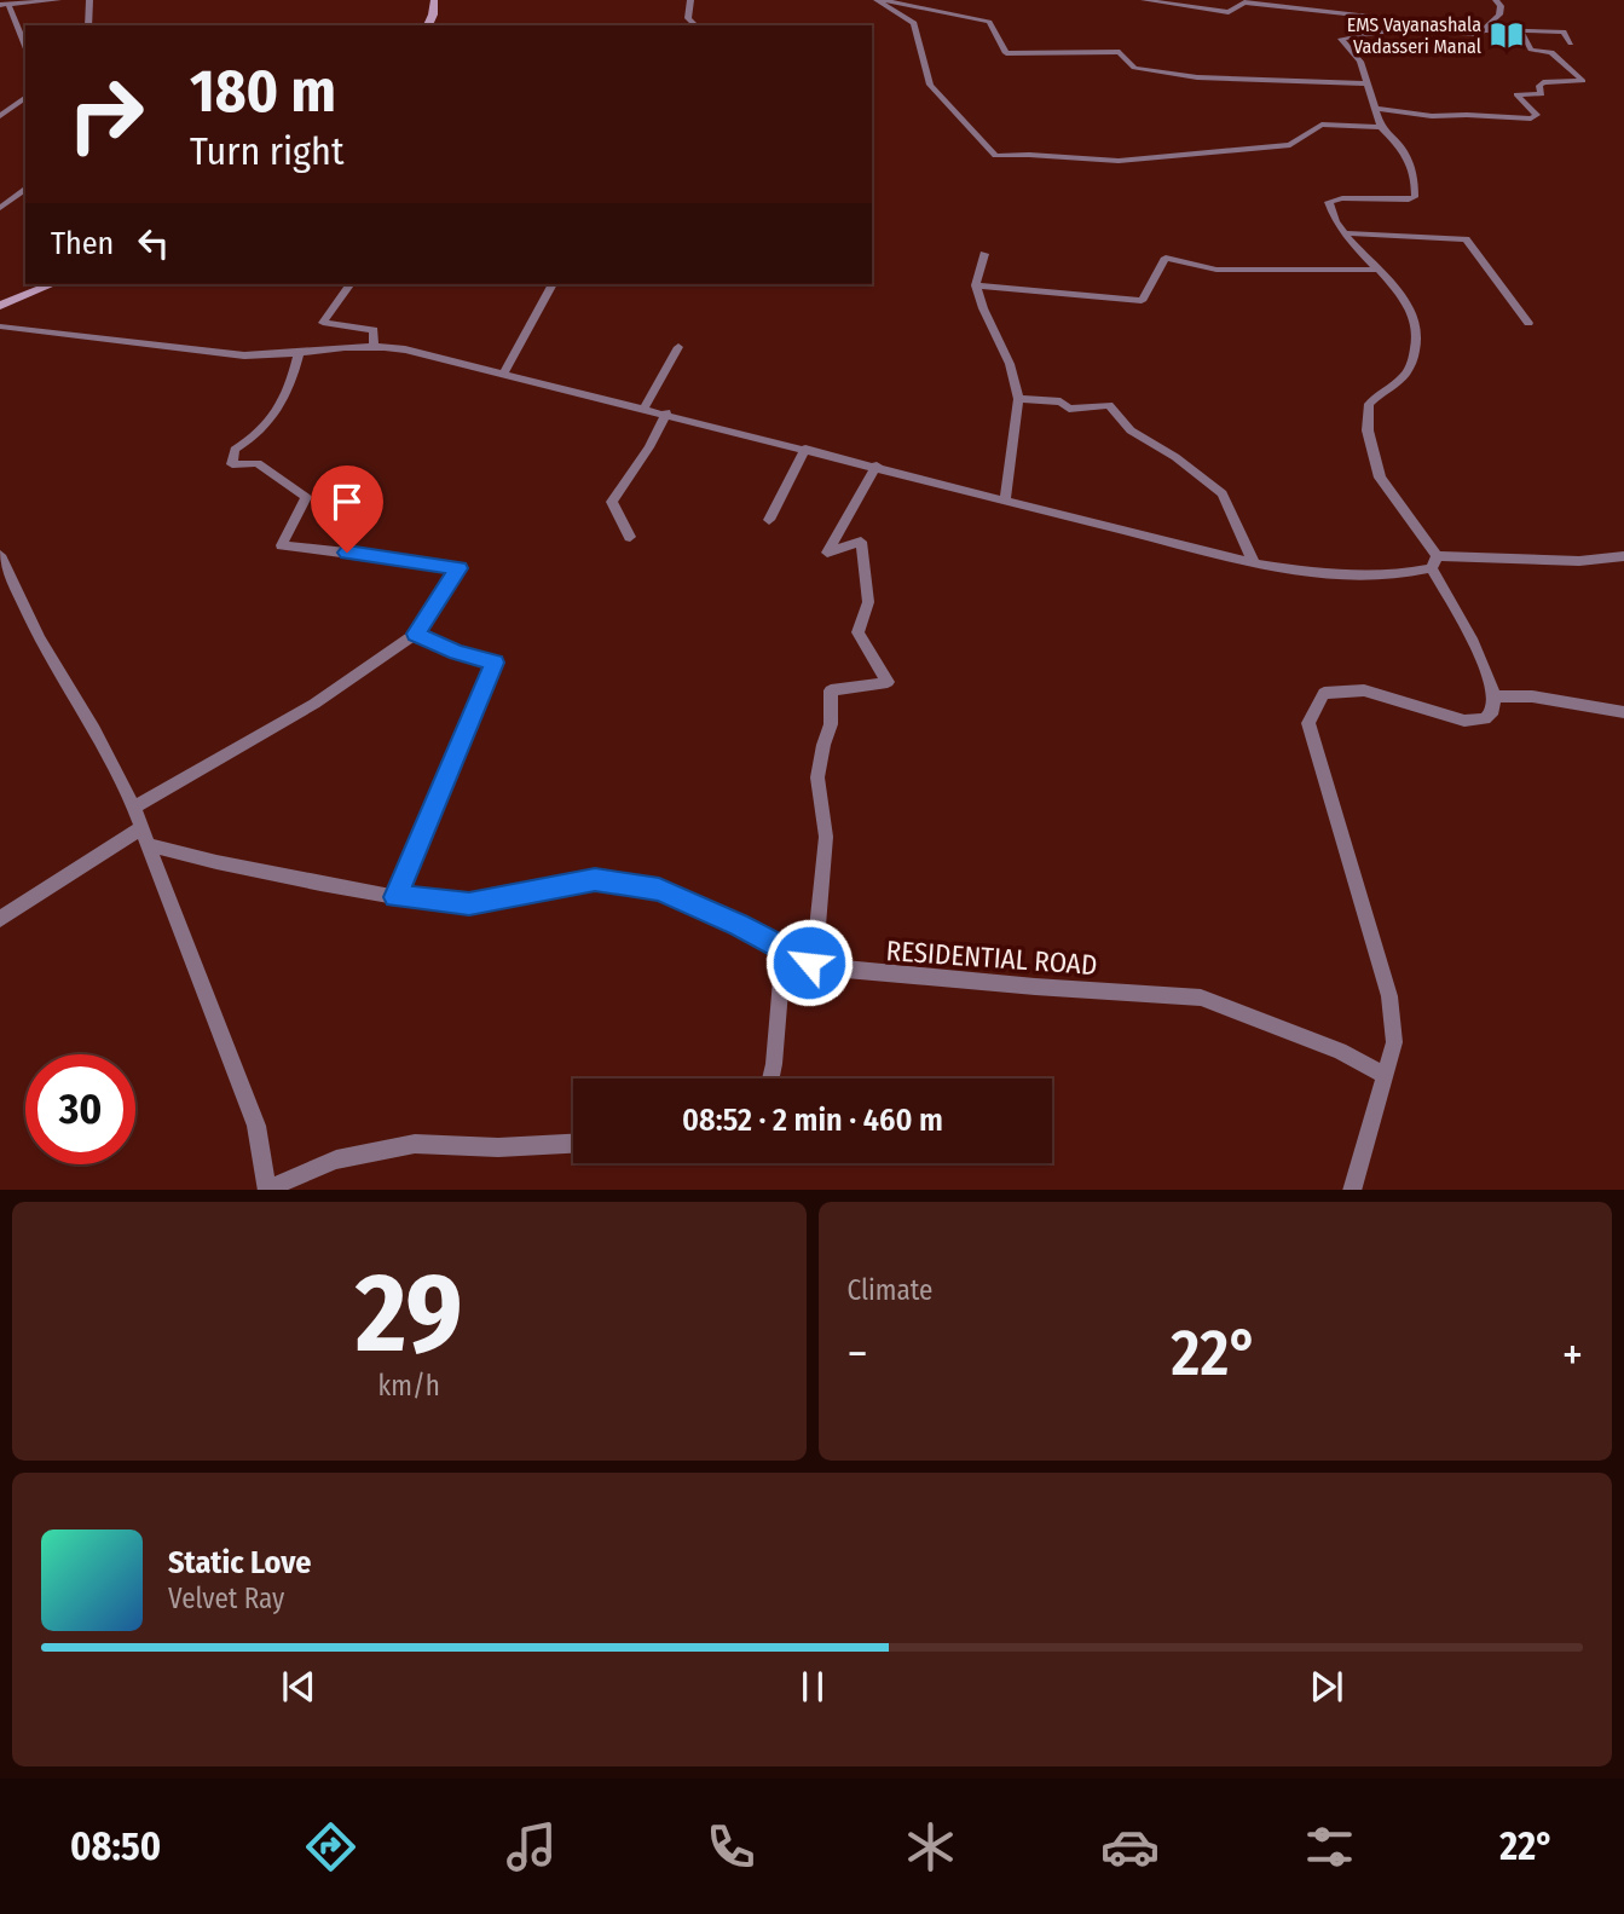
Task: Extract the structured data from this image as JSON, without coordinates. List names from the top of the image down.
{
  "streets": {
    "street": ["RESIDENTIAL ROAD"]
  },
  "places": {
    "library": ["EMS Vayanashala Vadasseri Manal"]
  },
  "page": {
    "turn": ["180 m", "Turn right"],
    "then": "Then",
    "limit": "30",
    "trip": "08:52 · 2 min · 460 m",
    "tile": [
      ["29", "km/h"],
      "Climate"
    ],
    "heat": ["−", "22°", "+"],
    "song": ["Static Love", "Velvet Ray"],
    "tabs": ["08:50", "22°"]
  }
}
